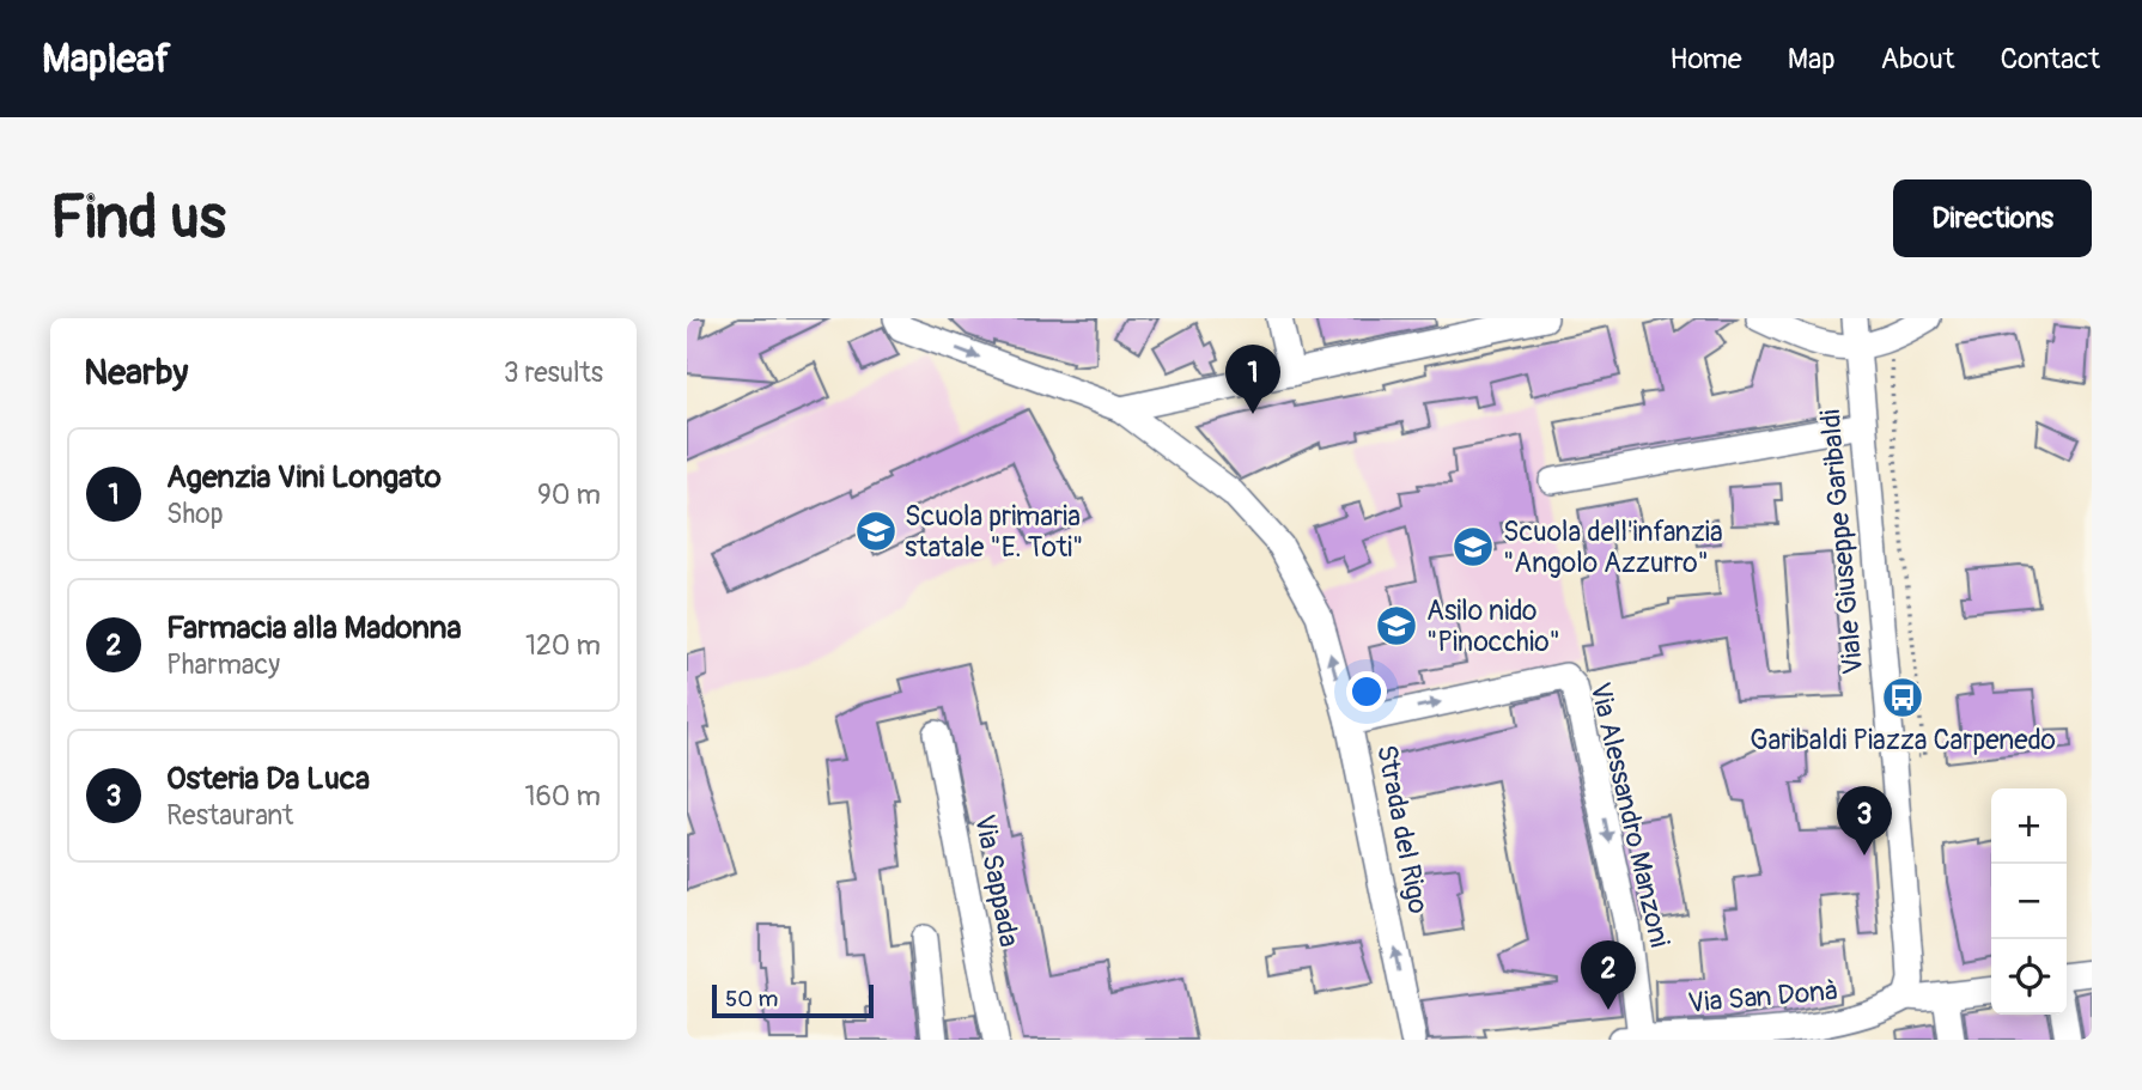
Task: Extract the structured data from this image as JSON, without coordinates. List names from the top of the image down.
{
  "streets": {
    "street": [
      "Viale Giuseppe Garibaldi",
      "Via Alessandro Manzoni",
      "Strada del Rigo",
      "Via Sappada",
      "Via San Donà"
    ]
  },
  "crossings": [
    ["Viale Giuseppe Garibaldi", "Via San Donà"],
    ["Via Alessandro Manzoni", "Strada del Rigo"],
    ["Via Alessandro Manzoni", "Via San Donà"]
  ],
  "places": {
    "school or university": ["Scuola primaria statale \"E. Toti\"", "Scuola dell'infanzia \"Angolo Azzurro\"", "Asilo nido \"Pinocchio\""],
    "bus stop": ["Garibaldi Piazza Carpenedo"]
  },
  "scale_bar": "50 m",
  "page": {
    "header": "Mapleaf",
    "nav": [
      "Home",
      "Map",
      "About",
      "Contact"
    ],
    "buttons": "Directions",
    "title": "Find us",
    "heading": ["Nearby", "3 results"],
    "pins": ["1", "3", "2"],
    "list": [
      {
        "mark": "1",
        "name": "Agenzia Vini Longato",
        "note": "Shop",
        "value": "90 m"
      },
      {
        "mark": "2",
        "name": "Farmacia alla Madonna",
        "note": "Pharmacy",
        "value": "120 m"
      },
      {
        "mark": "3",
        "name": "Osteria Da Luca",
        "note": "Restaurant",
        "value": "160 m"
      }
    ],
    "map_buttons": ["+", "−"],
    "scale": "50 m"
  }
}
